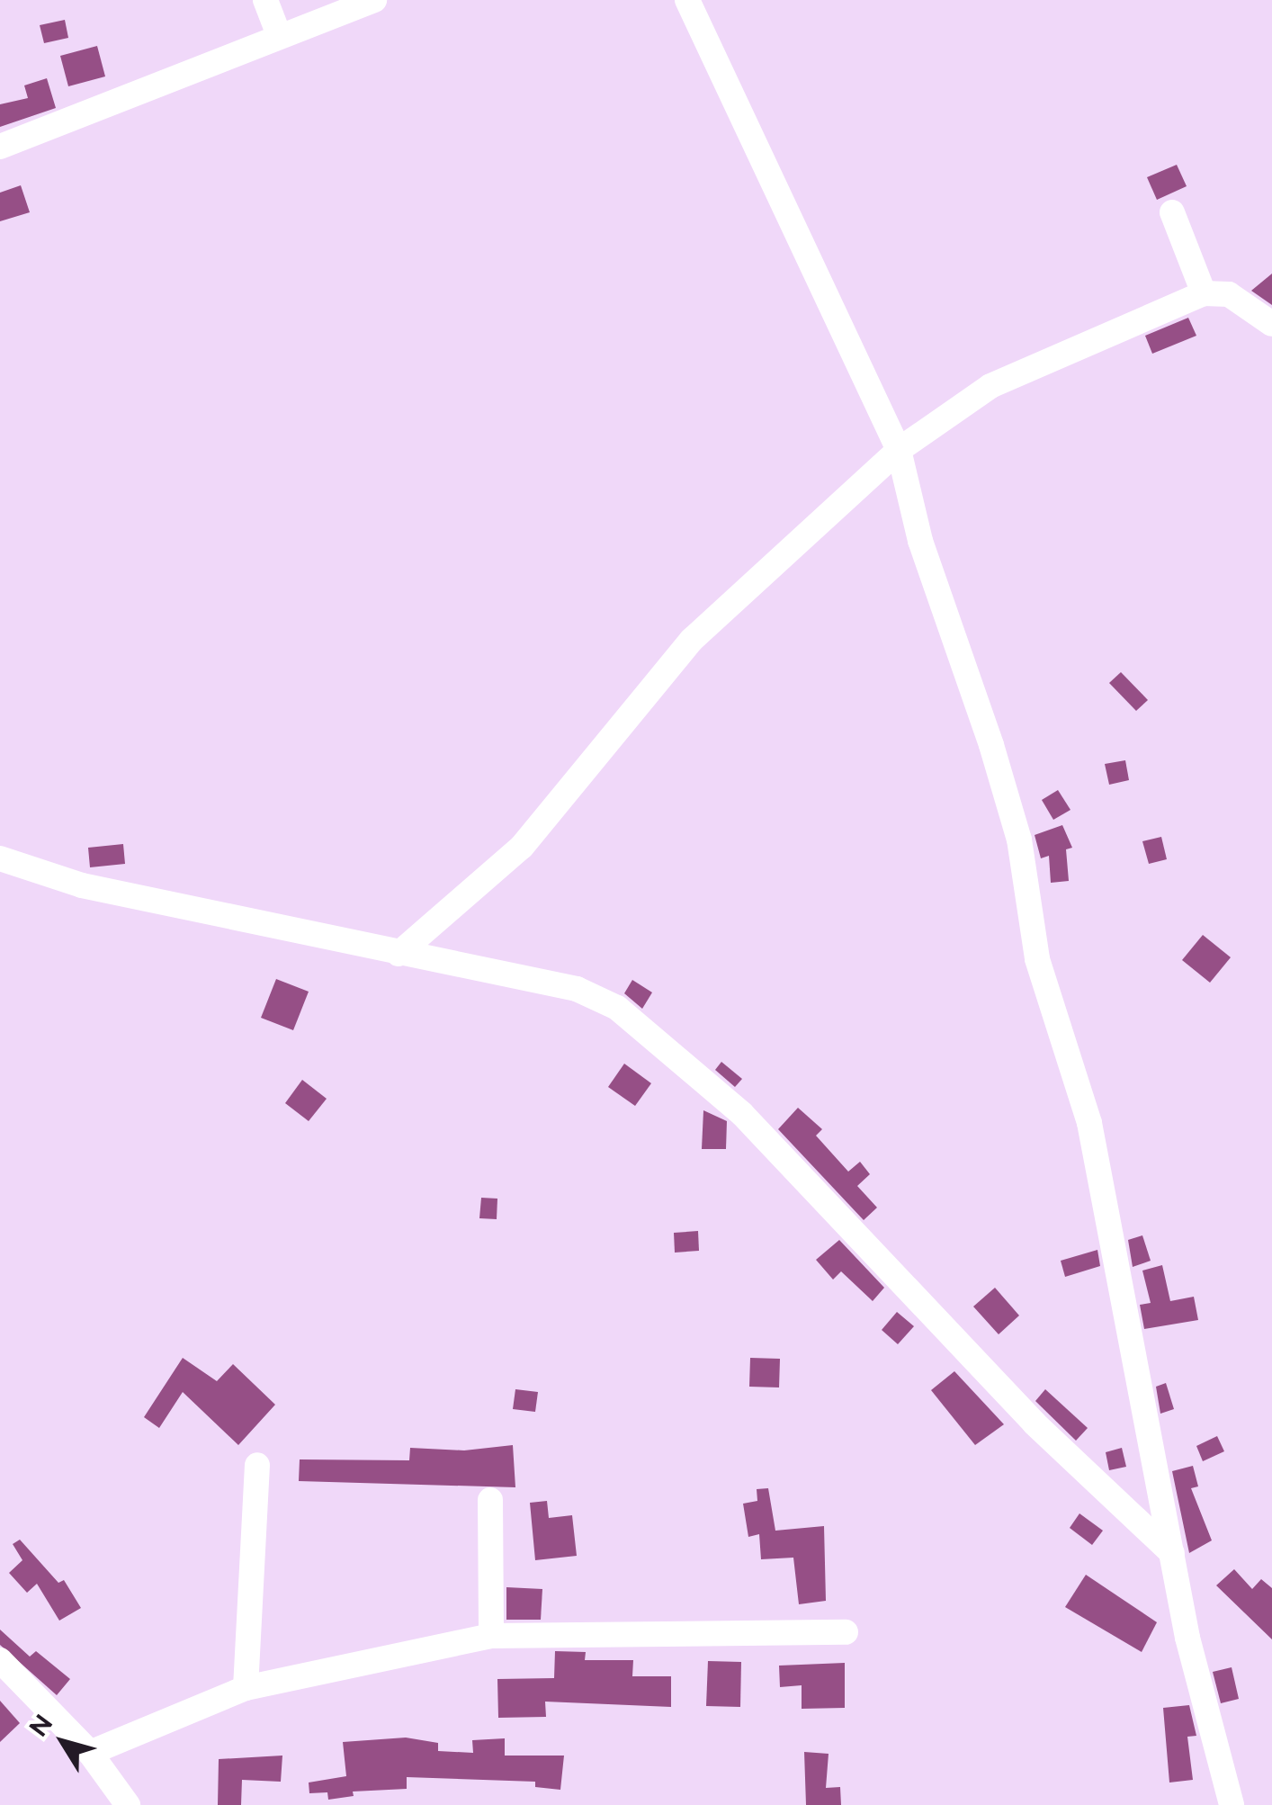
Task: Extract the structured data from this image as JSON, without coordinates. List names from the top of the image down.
{
  "north": "top left"
}
